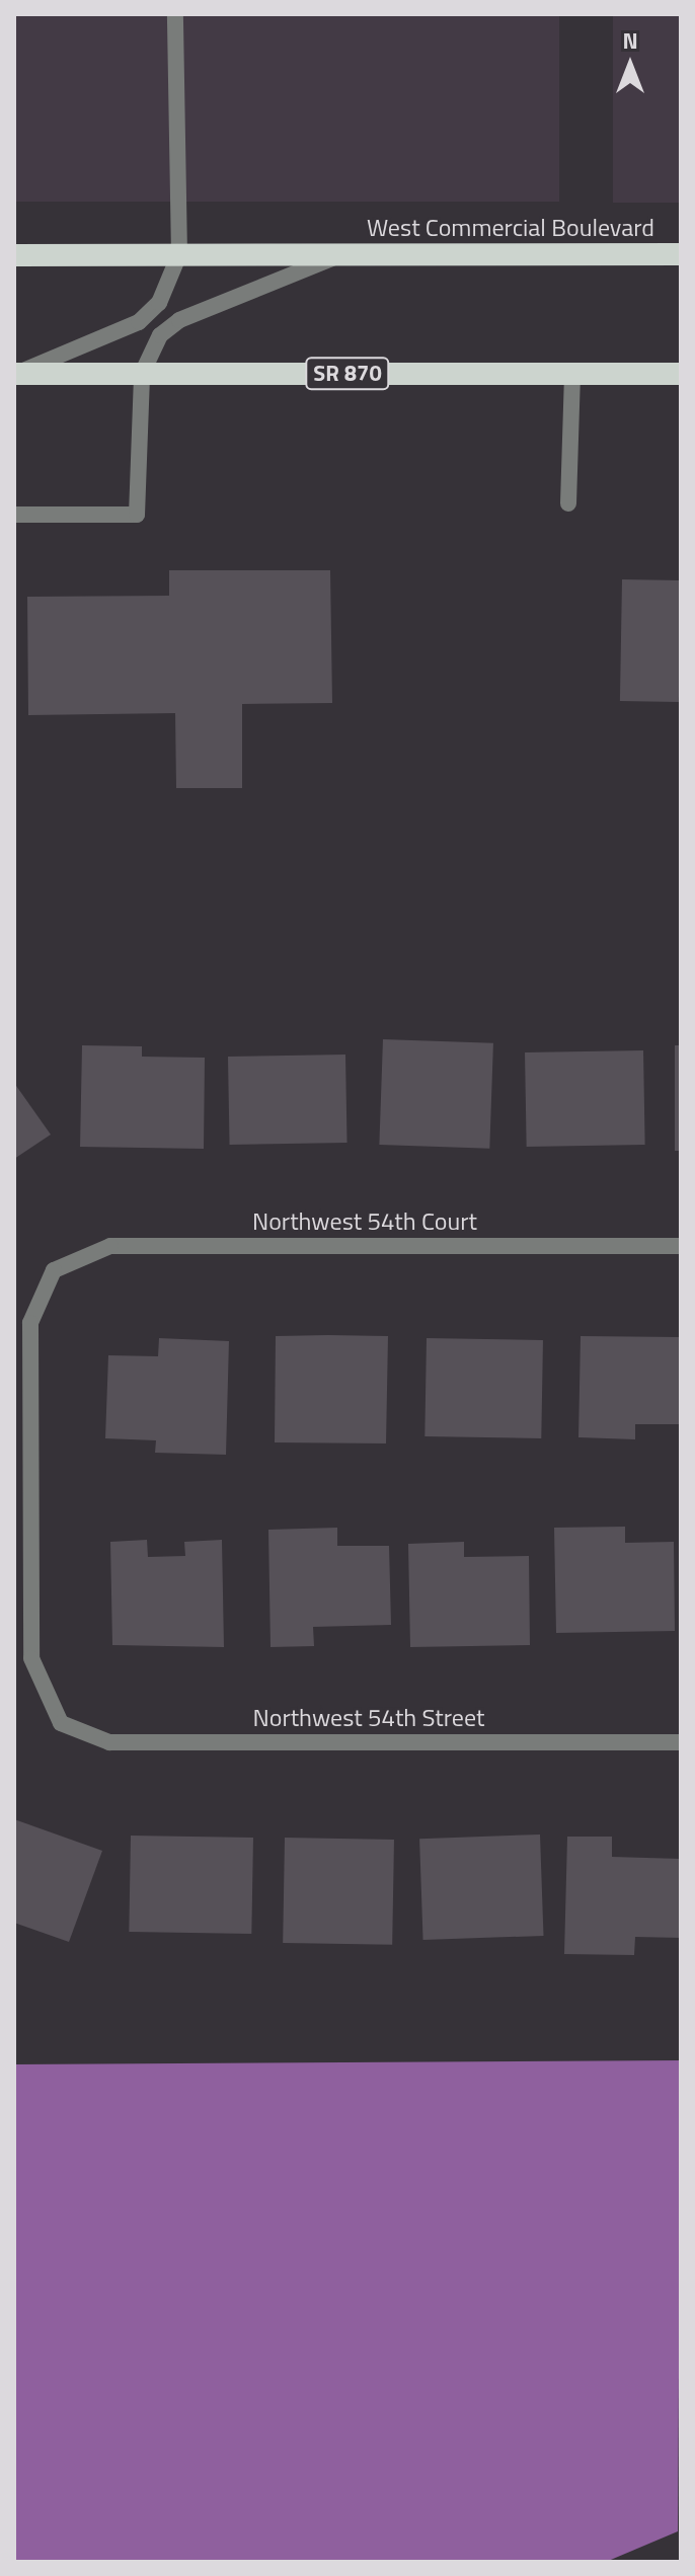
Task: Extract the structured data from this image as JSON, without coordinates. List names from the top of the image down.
{
  "streets": {
    "highway": ["West Commercial Boulevard", "SR 870"],
    "street": ["Northwest 54th Court", "Northwest 54th Street"]
  },
  "crossings": [
    ["West Commercial Boulevard", "SR 870"],
    ["Northwest 54th Court", "Northwest 54th Street"]
  ],
  "north": "top"
}
